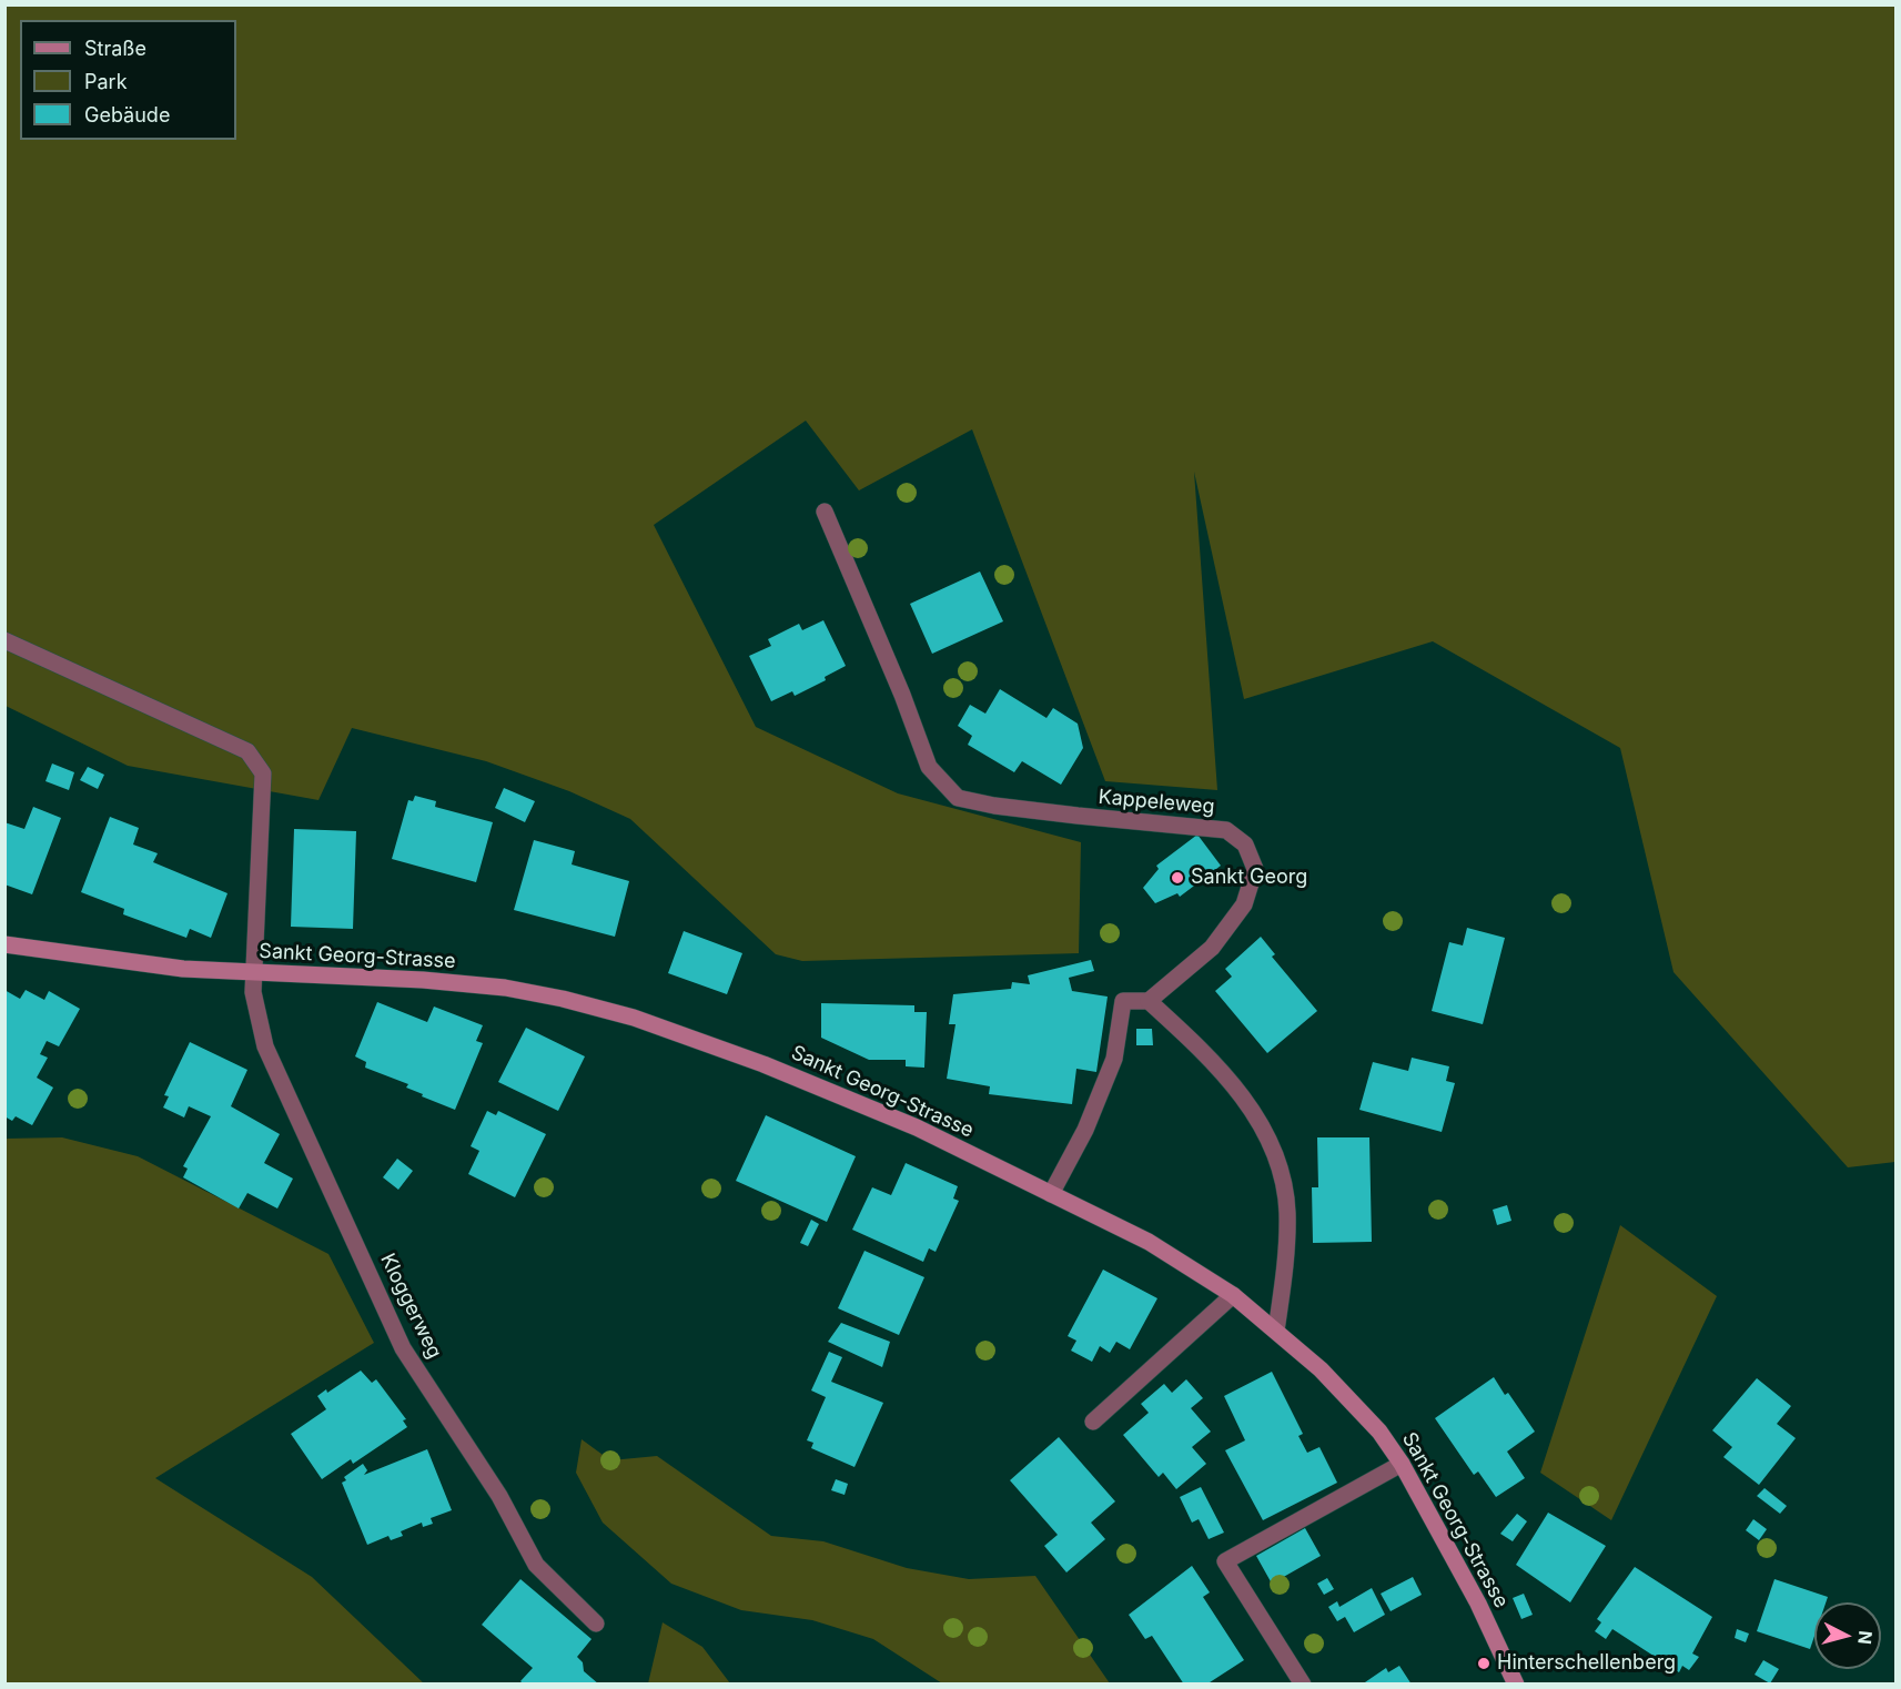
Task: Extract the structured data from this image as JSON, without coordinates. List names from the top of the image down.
{
  "streets": {
    "street": ["Kappeleweg", "Sankt Georg-Strasse", "Kloggerweg"]
  },
  "crossings": [
    ["Sankt Georg-Strasse", "Kloggerweg"]
  ],
  "places": ["Sankt Georg", "Hinterschellenberg"],
  "legend": ["Straße", "Park", "Gebäude"],
  "north": "right"
}
